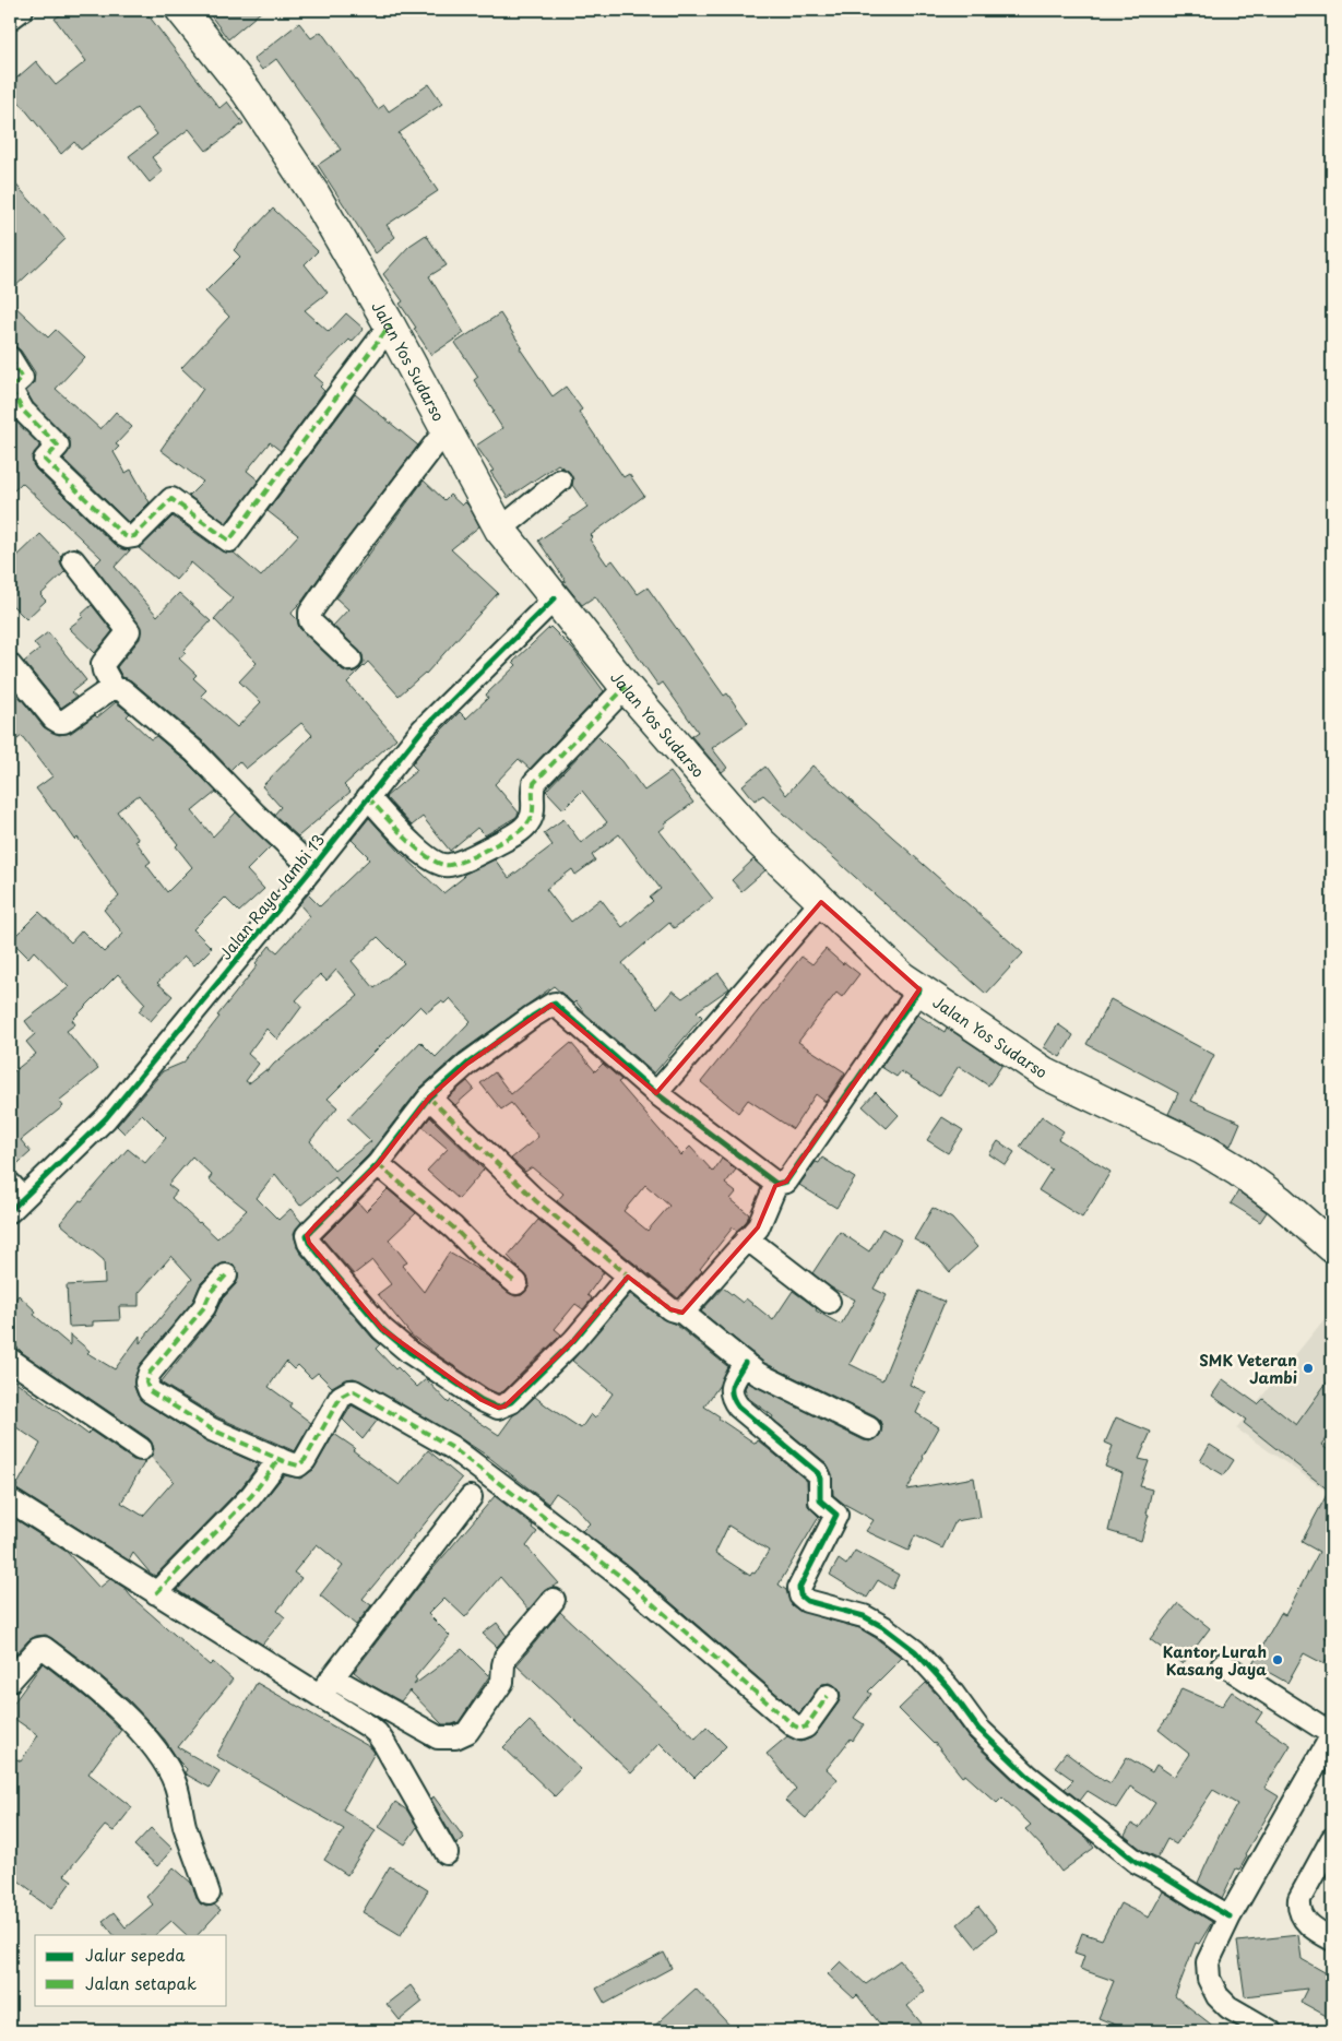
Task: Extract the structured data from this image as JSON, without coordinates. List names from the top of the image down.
{
  "streets": {
    "highway": ["Jalan Yos Sudarso"],
    "street": ["Jalan Raya Jambi 13"]
  },
  "crossings": [
    ["Jalan Yos Sudarso", "Jalan Raya Jambi 13"]
  ],
  "places": ["SMK Veteran Jambi", "Kantor Lurah Kasang Jaya"],
  "legend": ["Jalur sepeda", "Jalan setapak"]
}
